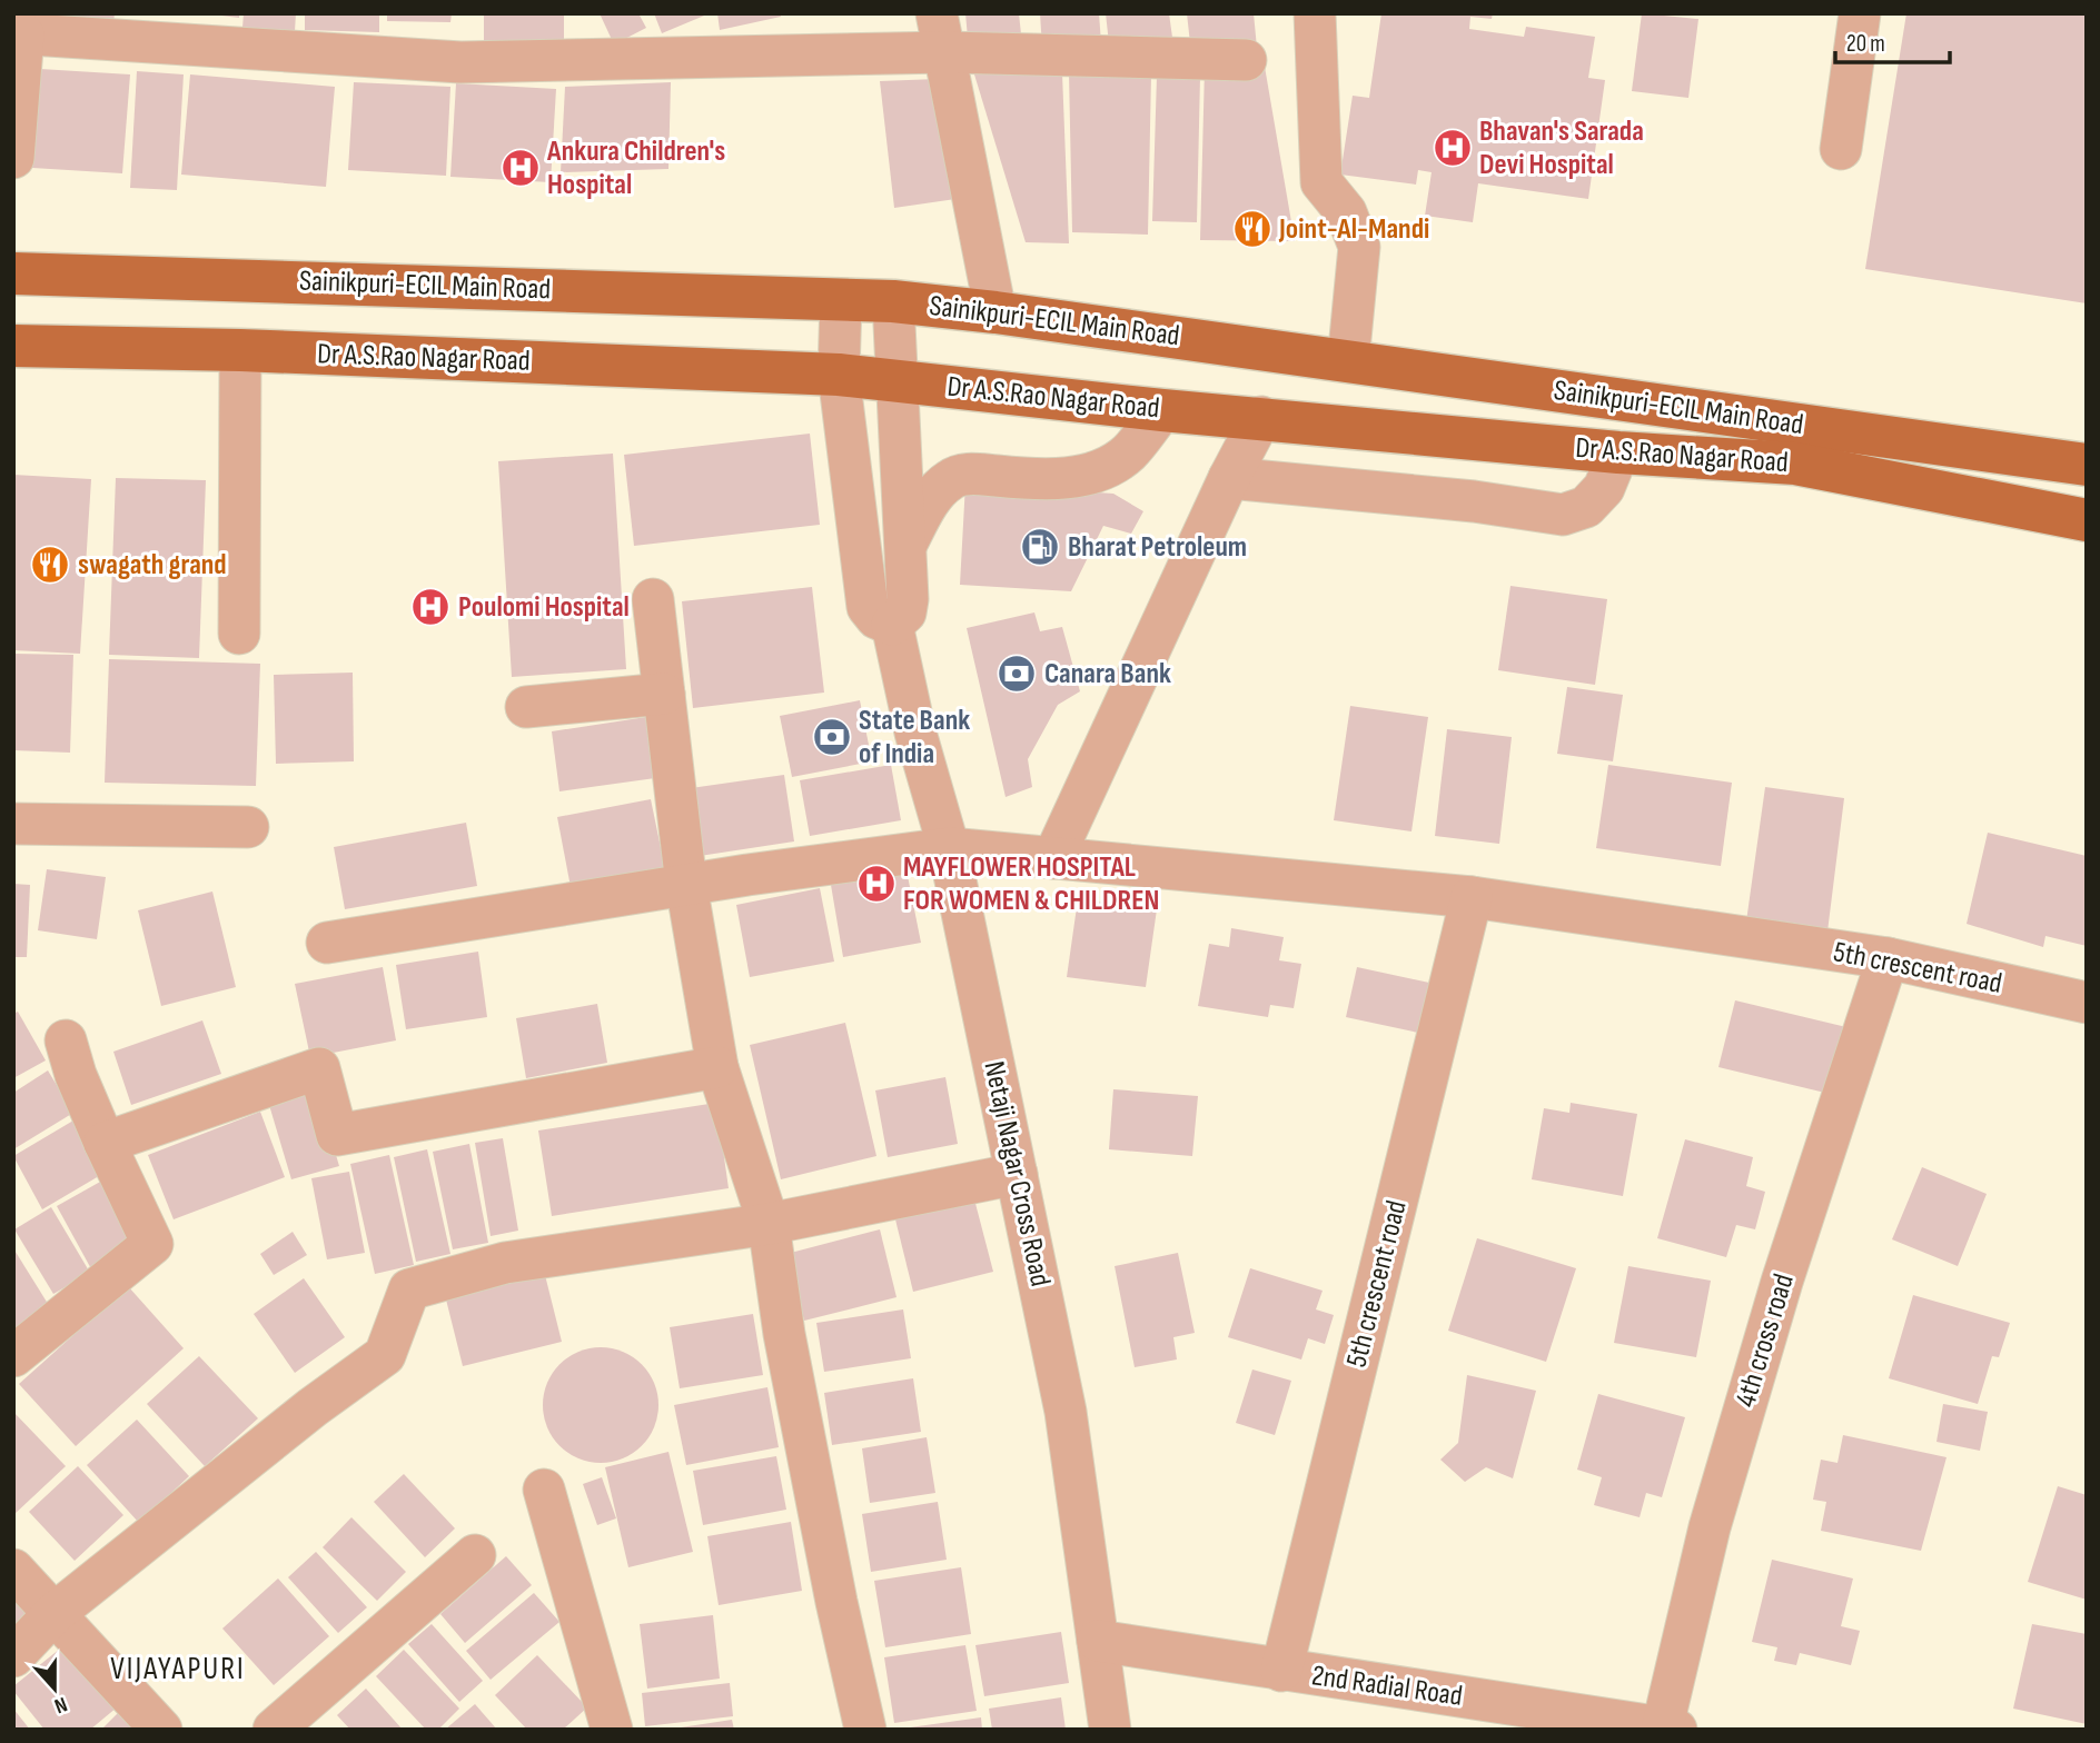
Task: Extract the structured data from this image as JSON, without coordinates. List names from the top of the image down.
{
  "streets": {
    "main road": ["Sainikpuri-ECIL Main Road", "Dr A.S.Rao Nagar Road"],
    "street": [
      "5th crescent road",
      "Netaji Nagar Cross Road",
      "4th cross road",
      "2nd Radial Road"
    ]
  },
  "crossings": [
    ["5th crescent road", "Netaji Nagar Cross Road"],
    ["5th crescent road", "4th cross road"],
    ["5th crescent road", "2nd Radial Road"],
    ["Netaji Nagar Cross Road", "2nd Radial Road"],
    ["4th cross road", "2nd Radial Road"]
  ],
  "districts": ["VIJAYAPURI"],
  "places": {
    "hospital": [
      "Bhavan's Sarada Devi Hospital",
      "Ankura Children's Hospital",
      "Poulomi Hospital",
      "MAYFLOWER HOSPITAL FOR WOMEN & CHILDREN"
    ],
    "restaurant": ["Joint-Al-Mandi", "swagath grand"],
    "fuel station": ["Bharat Petroleum"],
    "bank": ["Canara Bank", "State Bank of India"]
  },
  "scale_bar": "20 m",
  "north": "bottom"
}
